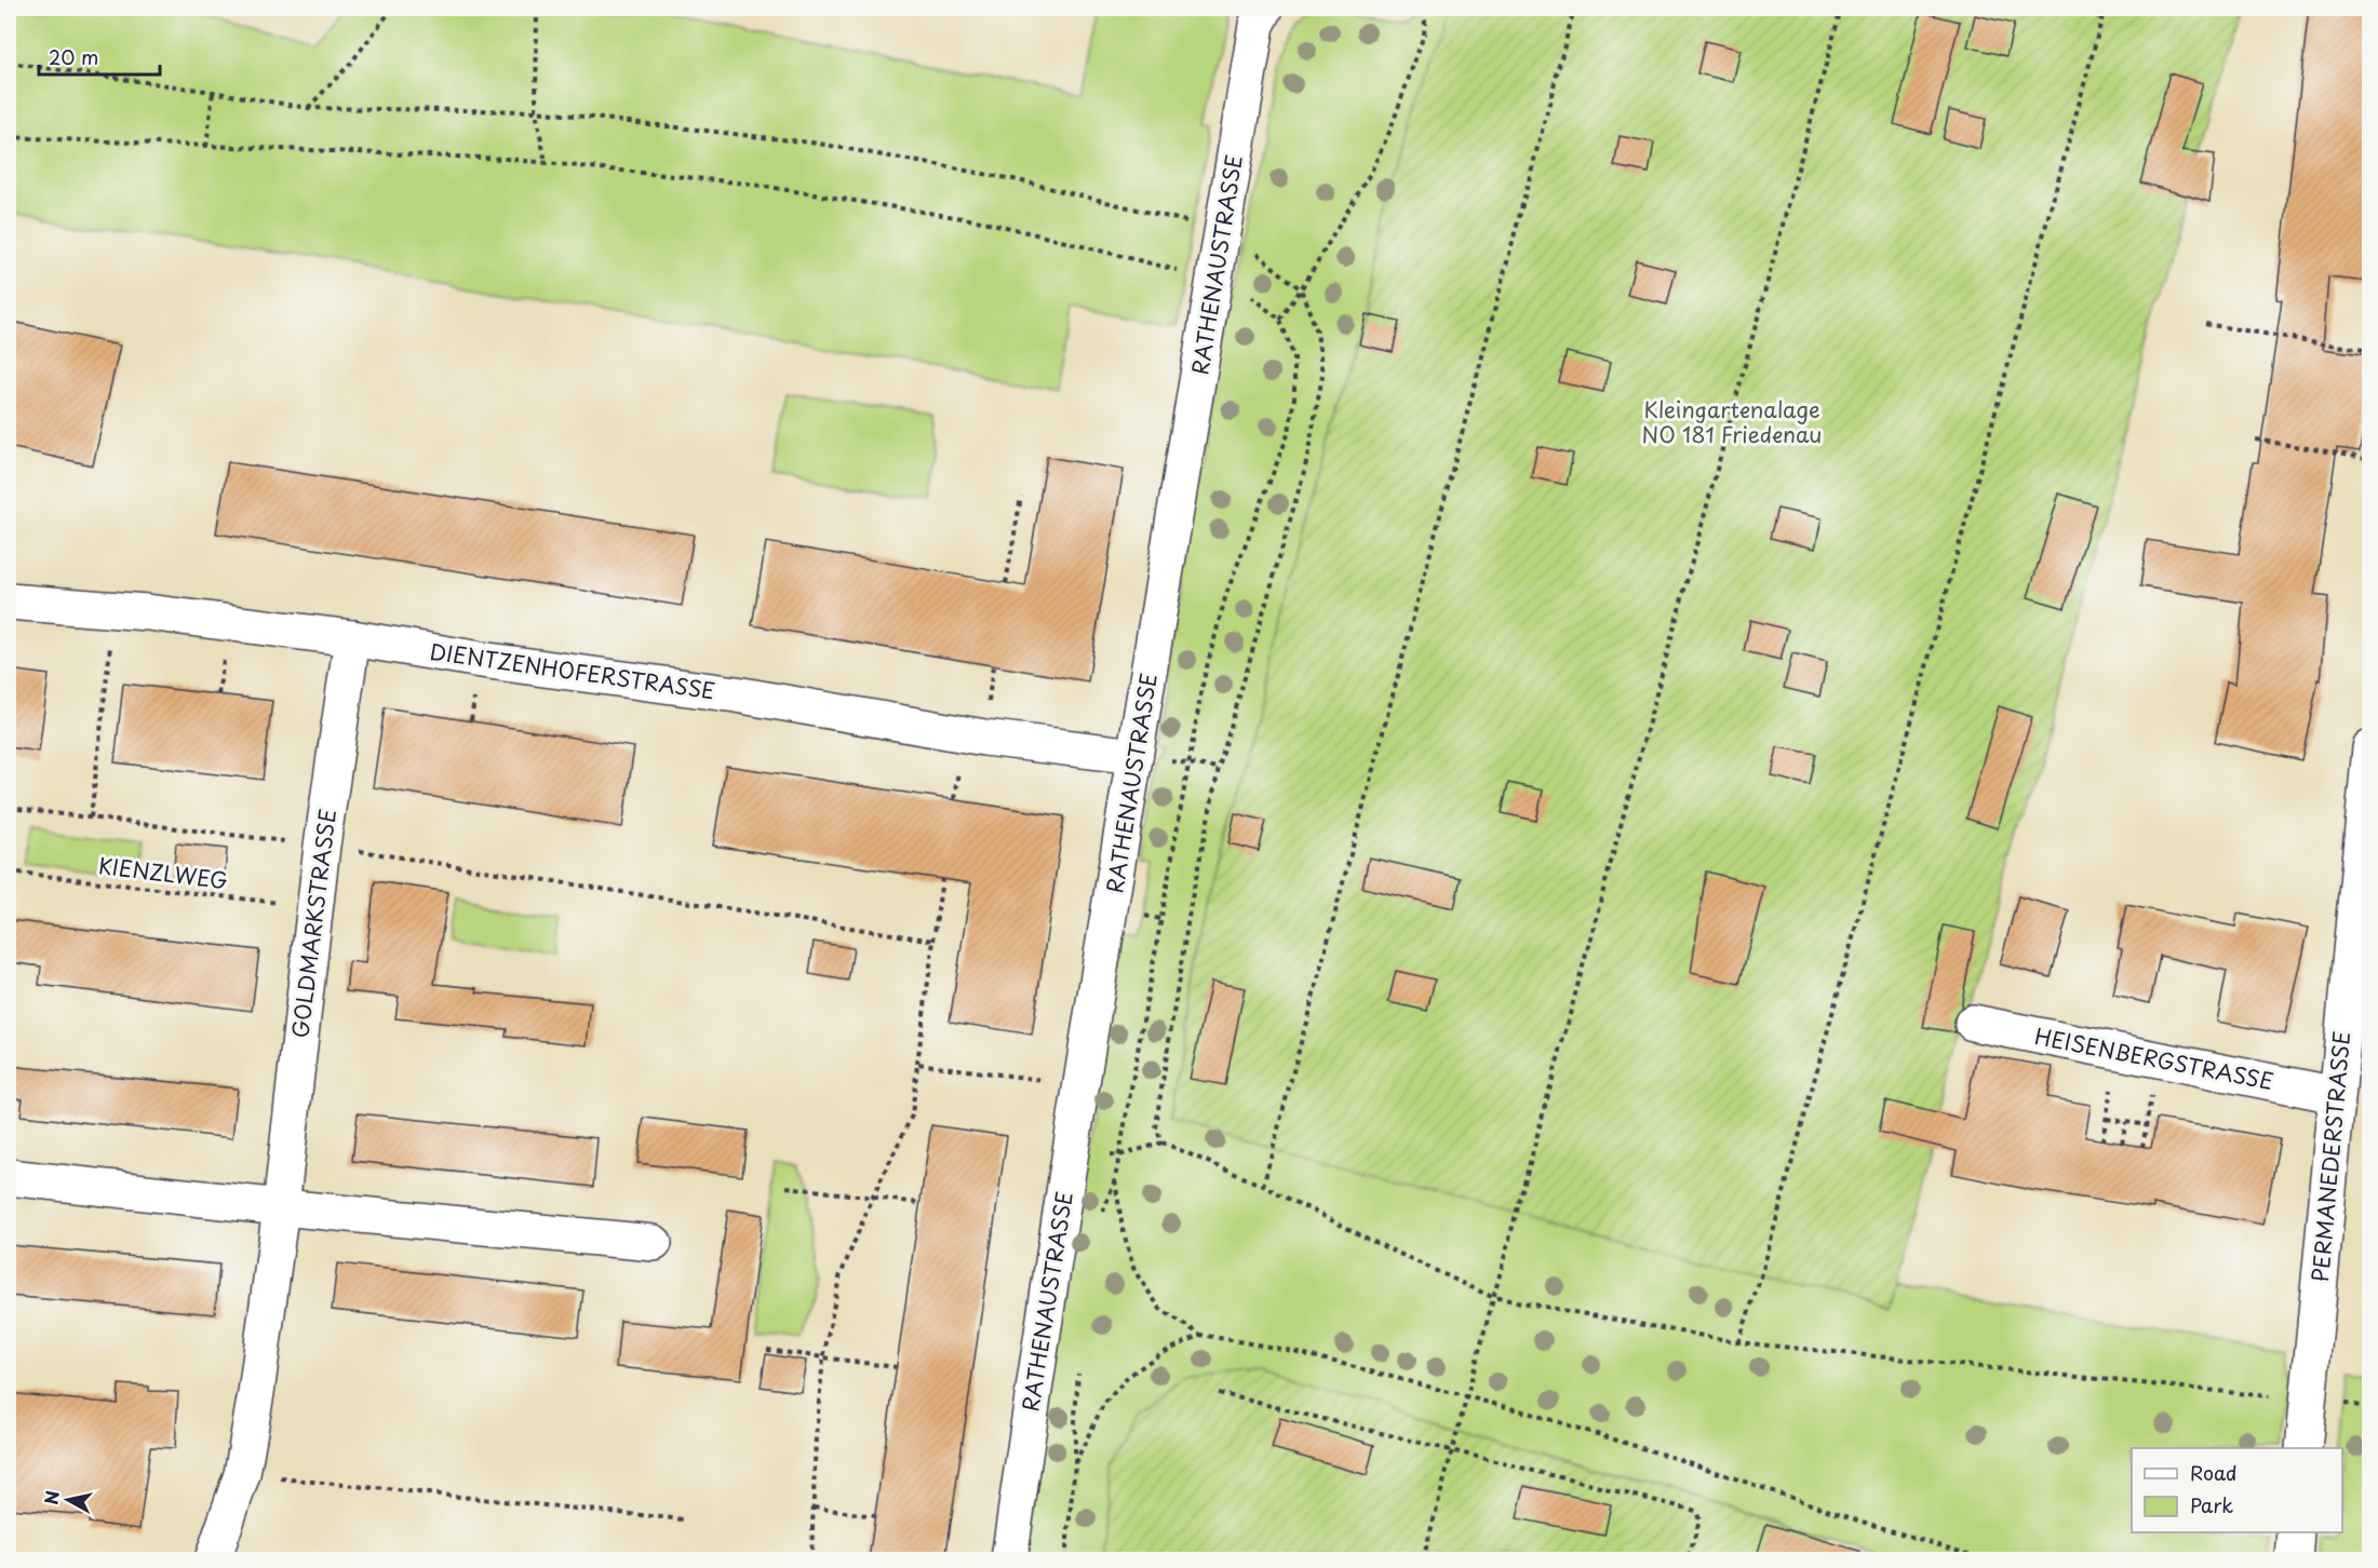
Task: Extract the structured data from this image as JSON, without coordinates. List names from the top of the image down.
{
  "streets": {
    "street": [
      "RATHENAUSTRASSE",
      "DIENTZENHOFERSTRASSE",
      "GOLDMARKSTRASSE",
      "HEISENBERGSTRASSE",
      "PERMANEDERSTRASSE"
    ],
    "path": ["KIENZLWEG"]
  },
  "crossings": [
    ["RATHENAUSTRASSE", "DIENTZENHOFERSTRASSE"],
    ["DIENTZENHOFERSTRASSE", "GOLDMARKSTRASSE"],
    ["KIENZLWEG", "GOLDMARKSTRASSE"],
    ["HEISENBERGSTRASSE", "PERMANEDERSTRASSE"]
  ],
  "parks": ["Kleingartenalage NO 181 Friedenau"],
  "legend": ["Road", "Park"],
  "scale_bar": "20 m",
  "north": "left"
}
